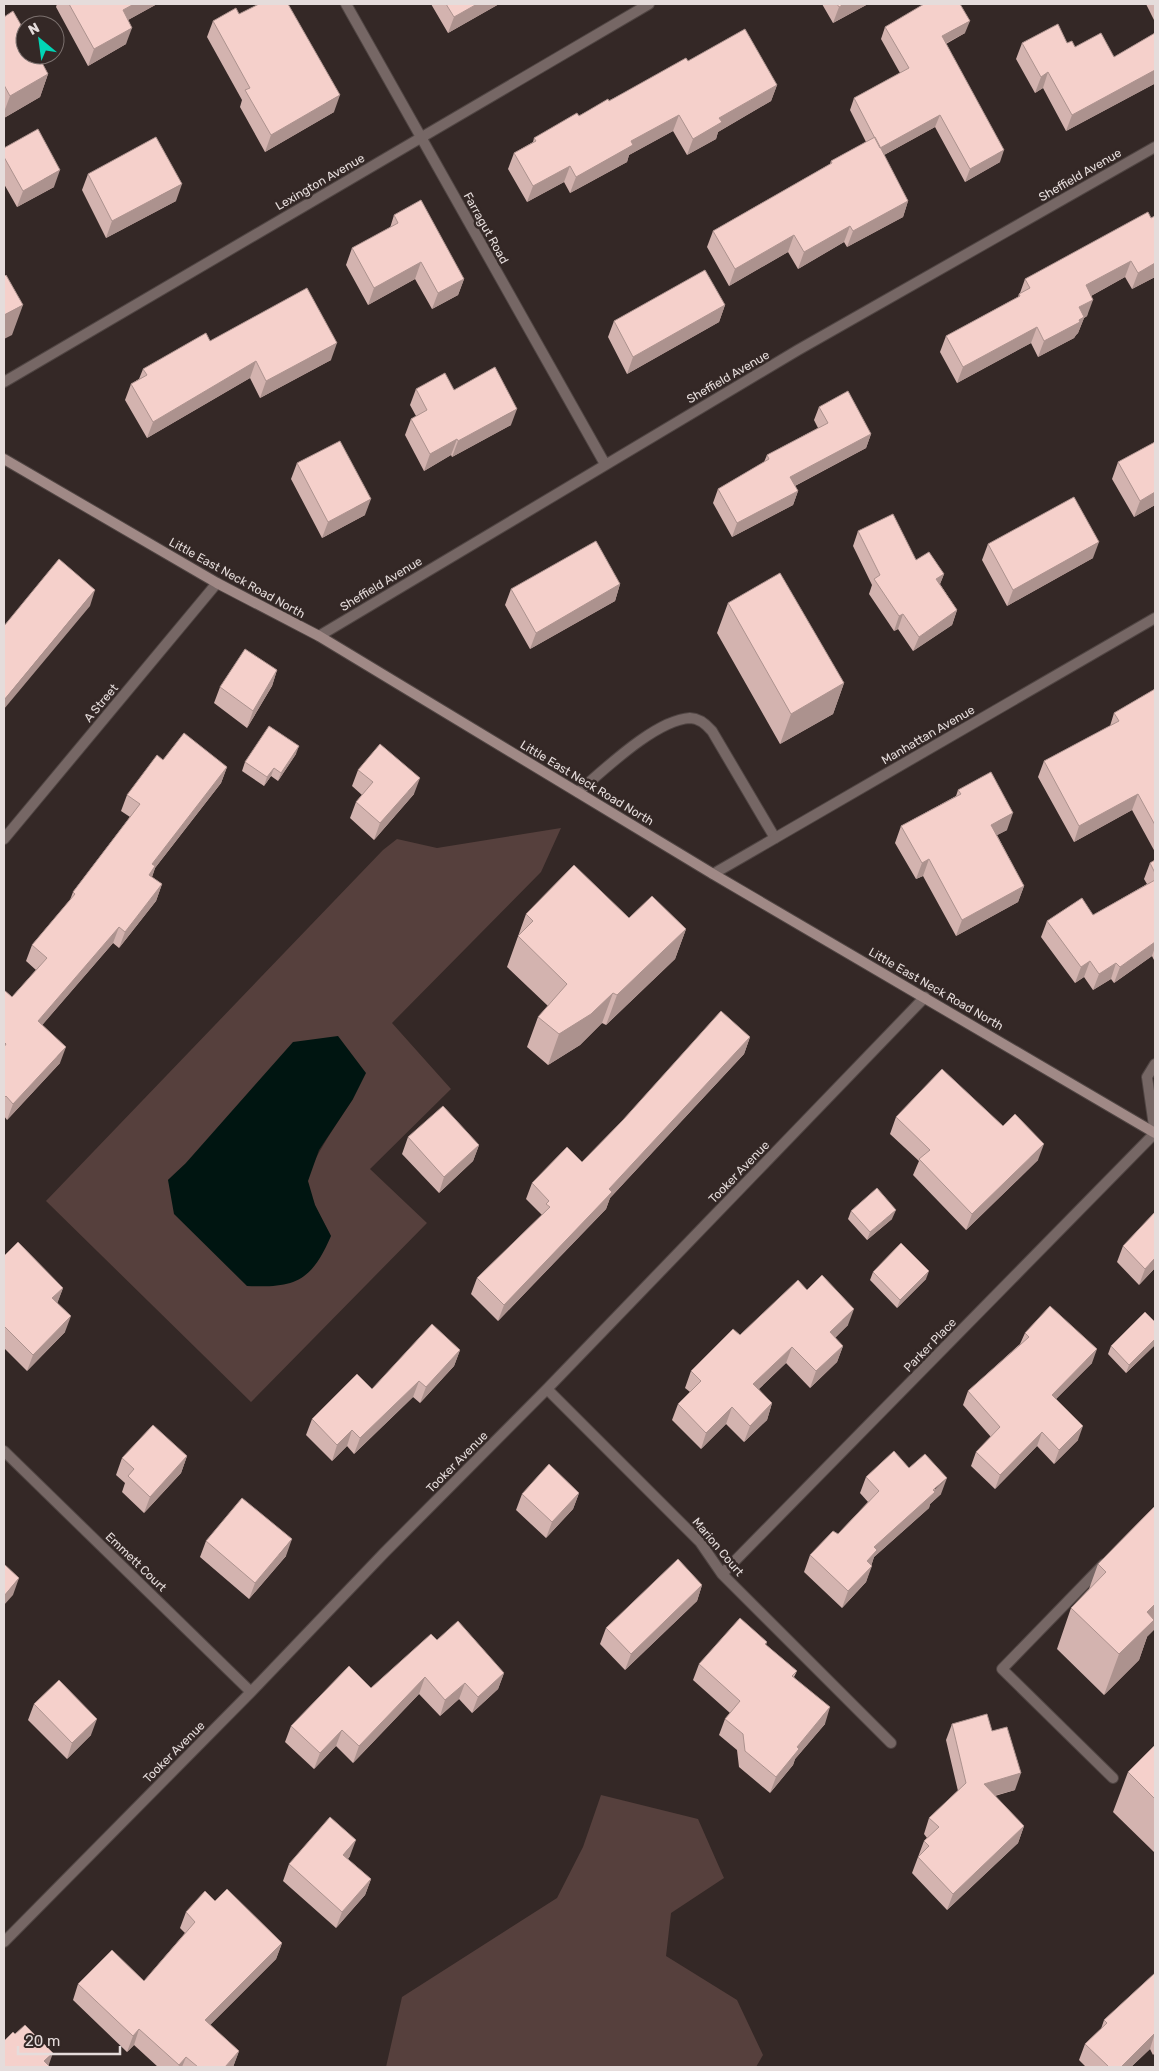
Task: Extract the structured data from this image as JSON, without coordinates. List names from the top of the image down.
{
  "streets": {
    "main road": ["Little East Neck Road North"],
    "street": [
      "Sheffield Avenue",
      "Lexington Avenue",
      "Farragut Road",
      "A Street",
      "Manhattan Avenue",
      "Tooker Avenue",
      "Parker Place",
      "Marion Court",
      "Emmett Court"
    ]
  },
  "crossings": [
    ["Sheffield Avenue", "Farragut Road"],
    ["Sheffield Avenue", "Little East Neck Road North"],
    ["Lexington Avenue", "Farragut Road"],
    ["Little East Neck Road North", "A Street"],
    ["Little East Neck Road North", "Manhattan Avenue"],
    ["Little East Neck Road North", "Tooker Avenue"],
    ["Little East Neck Road North", "Parker Place"],
    ["Tooker Avenue", "Marion Court"],
    ["Tooker Avenue", "Emmett Court"],
    ["Parker Place", "Marion Court"]
  ],
  "scale_bar": "20 m",
  "north": "top left"
}
